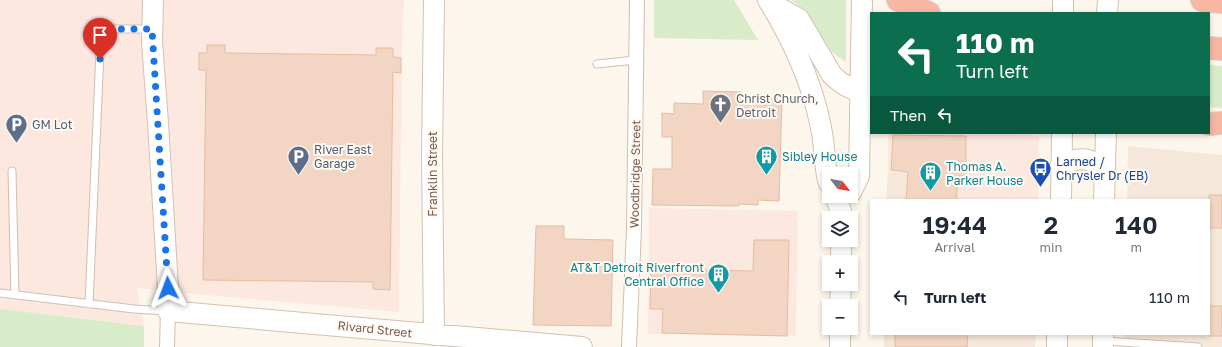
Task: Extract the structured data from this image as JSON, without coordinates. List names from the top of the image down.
{
  "streets": {
    "street": ["Franklin Street", "Woodbridge Street", "Rivard Street"]
  },
  "crossings": [
    ["Franklin Street", "Rivard Street"]
  ],
  "places": {
    "church": ["Christ Church, Detroit"],
    "parking": ["GM Lot", "River East Garage"],
    "building": ["Sibley House", "Thomas A. Parker House", "AT&T Detroit Riverfront Central Office"],
    "bus stop": ["Larned / Chrysler Dr (EB)"]
  },
  "north": "bottom right",
  "page": {
    "turn": ["110 m", "Turn left"],
    "then": "Then",
    "map_buttons": ["+", "−"],
    "eta": [
      "19:44",
      "Arrival",
      "2",
      "min",
      "140",
      "m"
    ],
    "list": [
      {
        "name": "Turn left",
        "value": "110 m"
      }
    ]
  }
}
